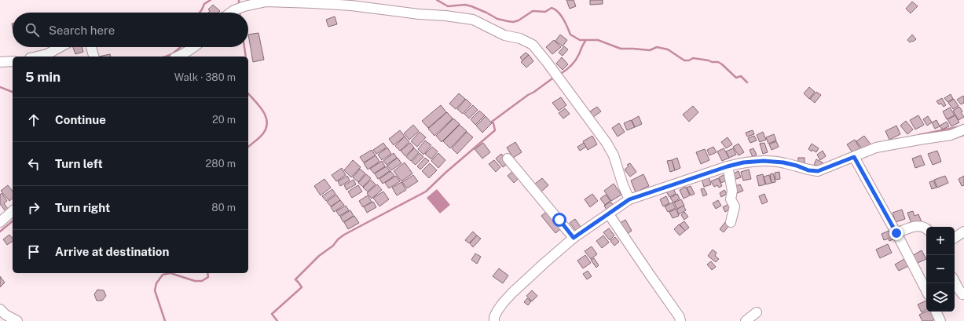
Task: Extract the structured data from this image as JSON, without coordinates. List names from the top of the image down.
{
  "page": {
    "search": "Search here",
    "heading": ["5 min", "Walk · 380 m"],
    "list": [
      ["Continue", "20 m"],
      ["Turn left", "280 m"],
      ["Turn right", "80 m"],
      "Arrive at destination"
    ],
    "map_buttons": ["+", "−"]
  }
}
